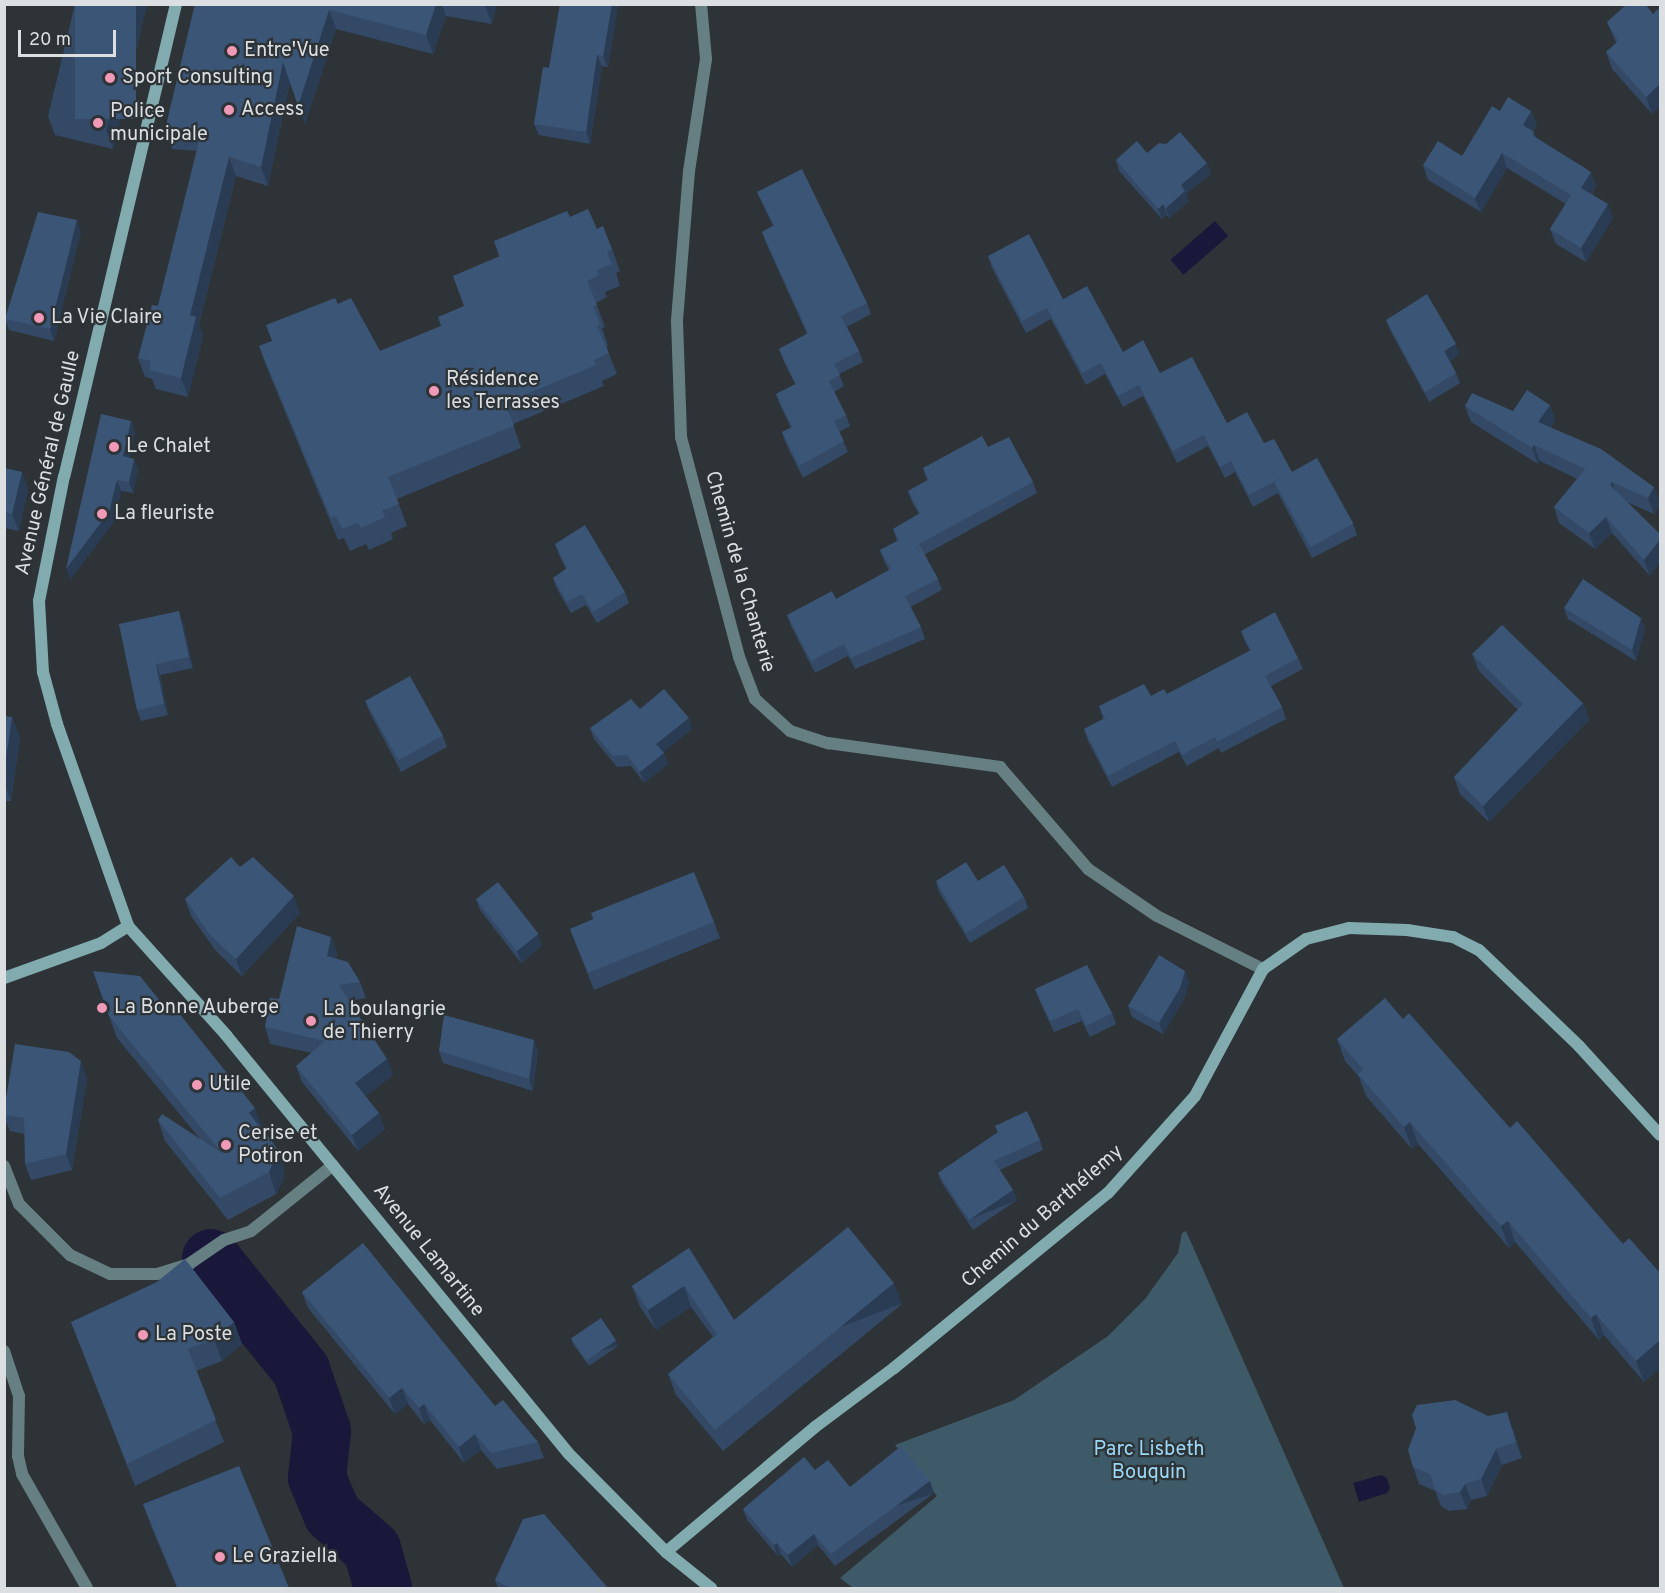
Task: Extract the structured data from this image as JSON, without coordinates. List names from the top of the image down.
{
  "streets": {
    "street": [
      "Avenue Général de Gaulle",
      "Chemin de la Chanterie",
      "Chemin du Barthélemy",
      "Avenue Lamartine"
    ]
  },
  "crossings": [
    ["Avenue Général de Gaulle", "Avenue Lamartine"],
    ["Chemin de la Chanterie", "Chemin du Barthélemy"],
    ["Chemin du Barthélemy", "Avenue Lamartine"]
  ],
  "parks": ["Parc Lisbeth Bouquin"],
  "places": [
    "Entre'Vue",
    "Sport Consulting",
    "Access",
    "Police municipale",
    "La Vie Claire",
    "Résidence les Terrasses",
    "Le Chalet",
    "La fleuriste",
    "La Bonne Auberge",
    "La boulangrie de Thierry",
    "Utile",
    "Cerise et Potiron",
    "La Poste",
    "Le Graziella"
  ],
  "scale_bar": "20 m"
}
